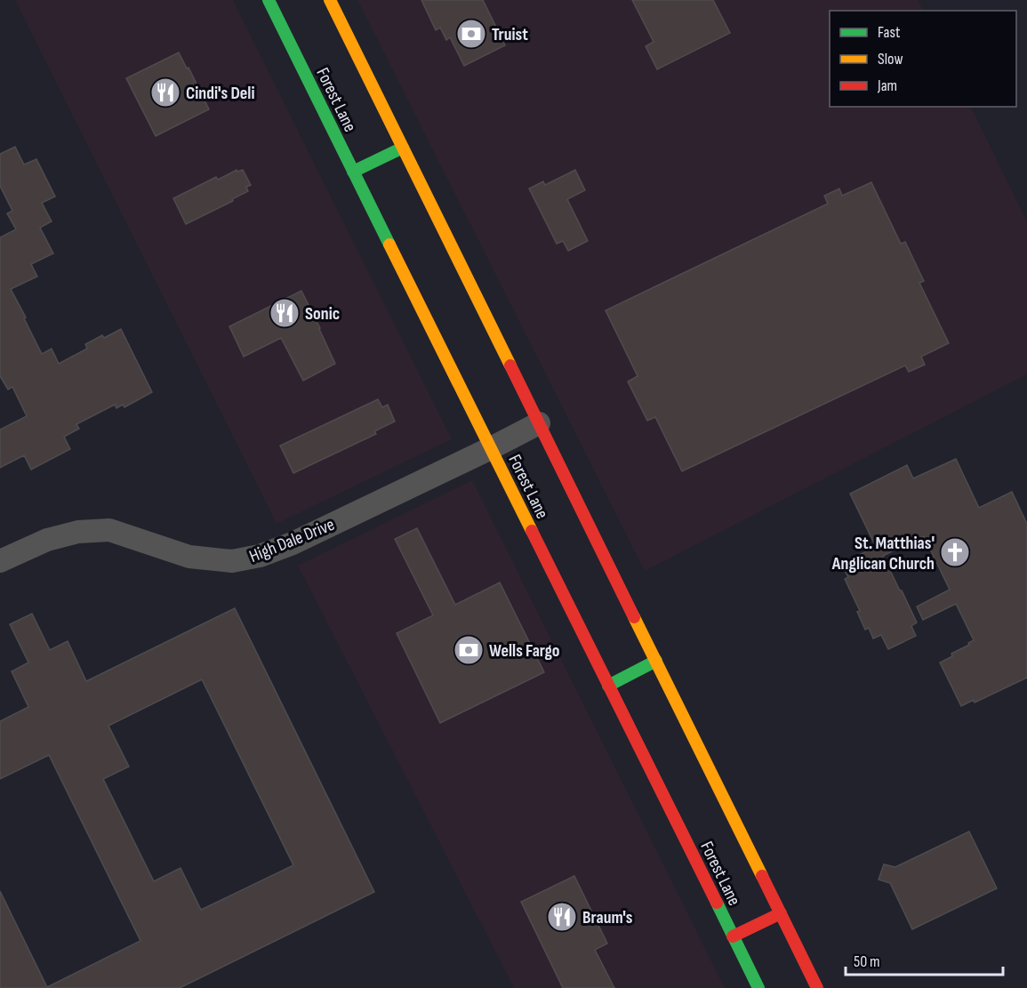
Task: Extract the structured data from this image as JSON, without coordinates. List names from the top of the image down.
{
  "streets": {
    "main road": ["Forest Lane"],
    "street": ["High Dale Drive"]
  },
  "crossings": [
    ["Forest Lane", "High Dale Drive"]
  ],
  "places": {
    "bank": ["Truist", "Wells Fargo"],
    "restaurant": ["Cindi's Deli", "Sonic", "Braum's"],
    "church": ["St. Matthias' Anglican Church"]
  },
  "legend": ["Fast", "Slow", "Jam"],
  "scale_bar": "50 m"
}
